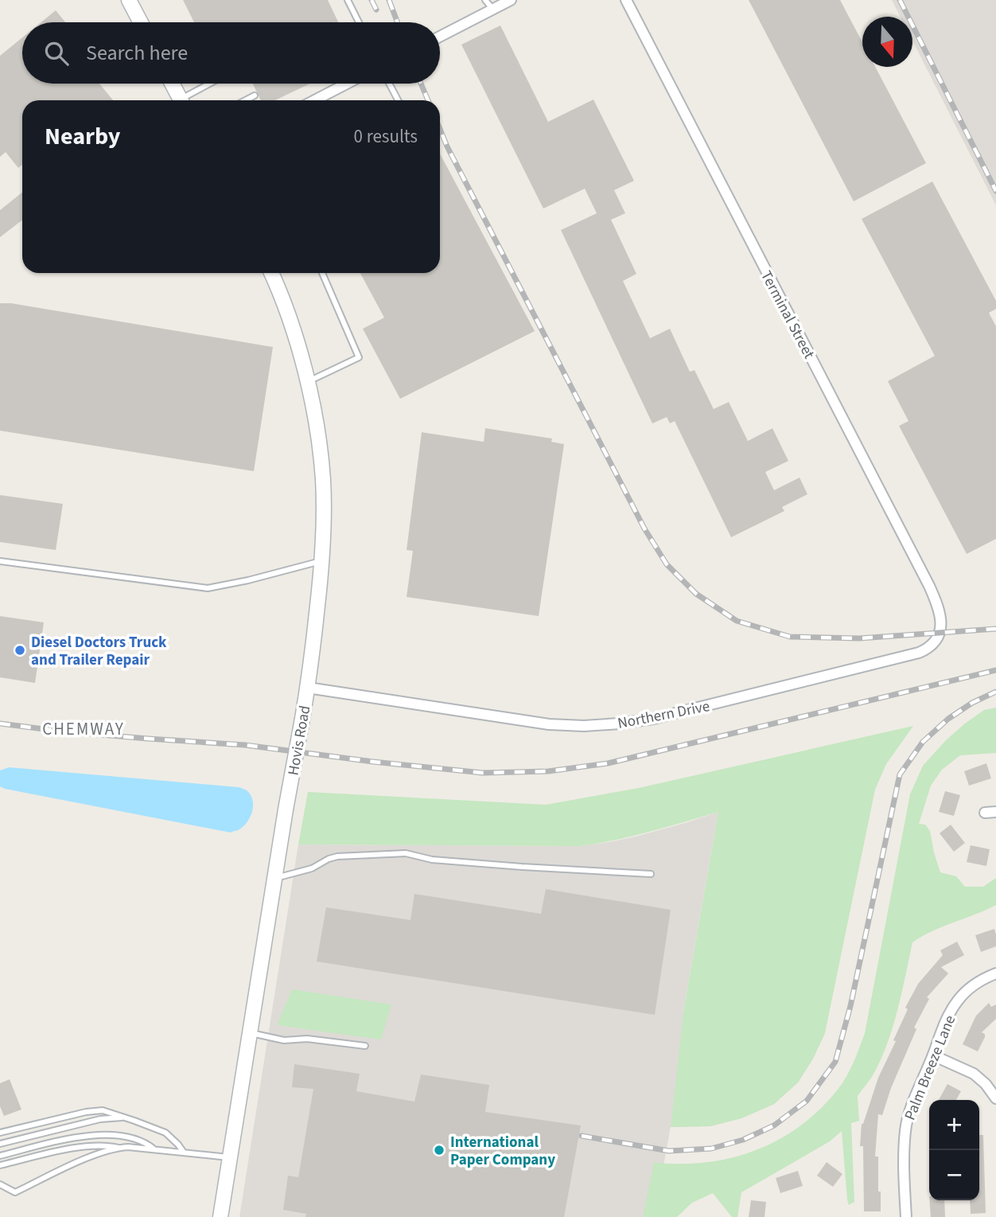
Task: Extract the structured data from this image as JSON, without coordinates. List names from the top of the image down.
{
  "streets": {
    "street": [
      "Terminal Street",
      "Northern Drive",
      "Hovis Road",
      "Palm Breeze Lane"
    ]
  },
  "crossings": [
    ["Terminal Street", "Northern Drive"],
    ["Northern Drive", "Hovis Road"]
  ],
  "districts": ["CHEMWAY"],
  "places": ["Diesel Doctors Truck and Trailer Repair", "International Paper Company"],
  "north": "bottom",
  "page": {
    "search": "Search here",
    "heading": ["Nearby", "0 results"],
    "map_buttons": ["+", "−"]
  }
}
